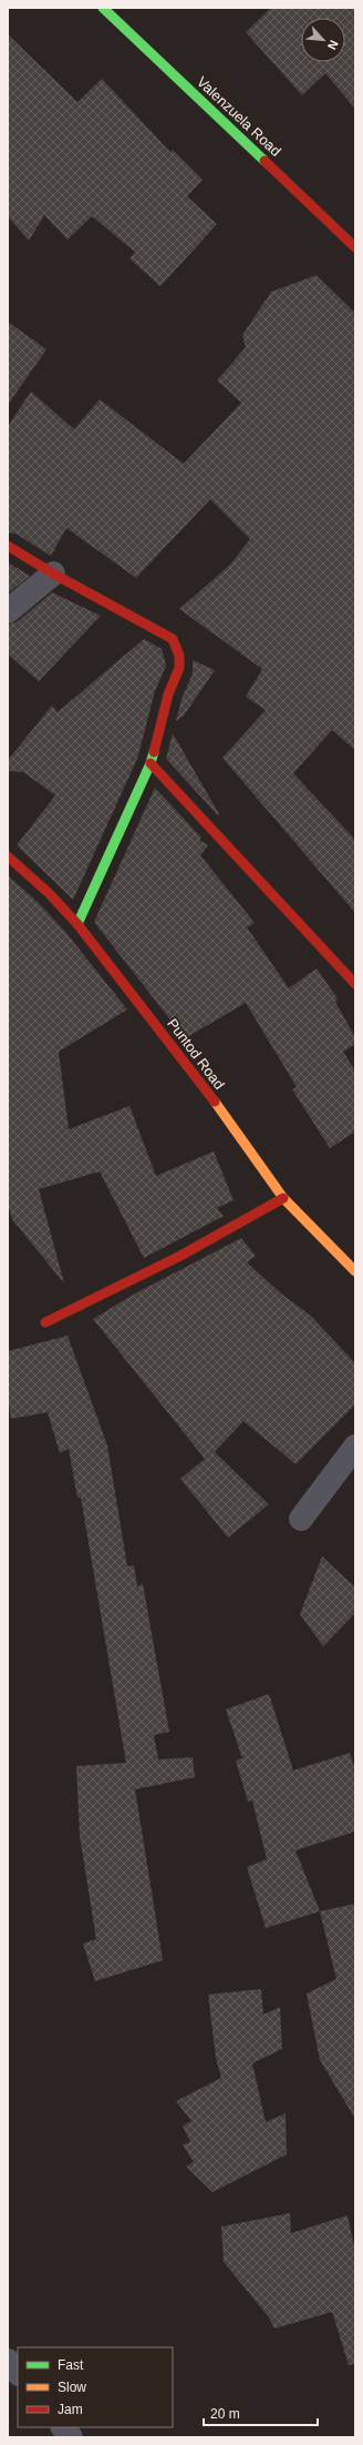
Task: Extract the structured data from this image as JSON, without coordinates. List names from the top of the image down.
{
  "streets": {
    "street": ["Valenzuela Road", "Puntod Road"]
  },
  "legend": ["Fast", "Slow", "Jam"],
  "scale_bar": "20 m",
  "north": "bottom right"
}
